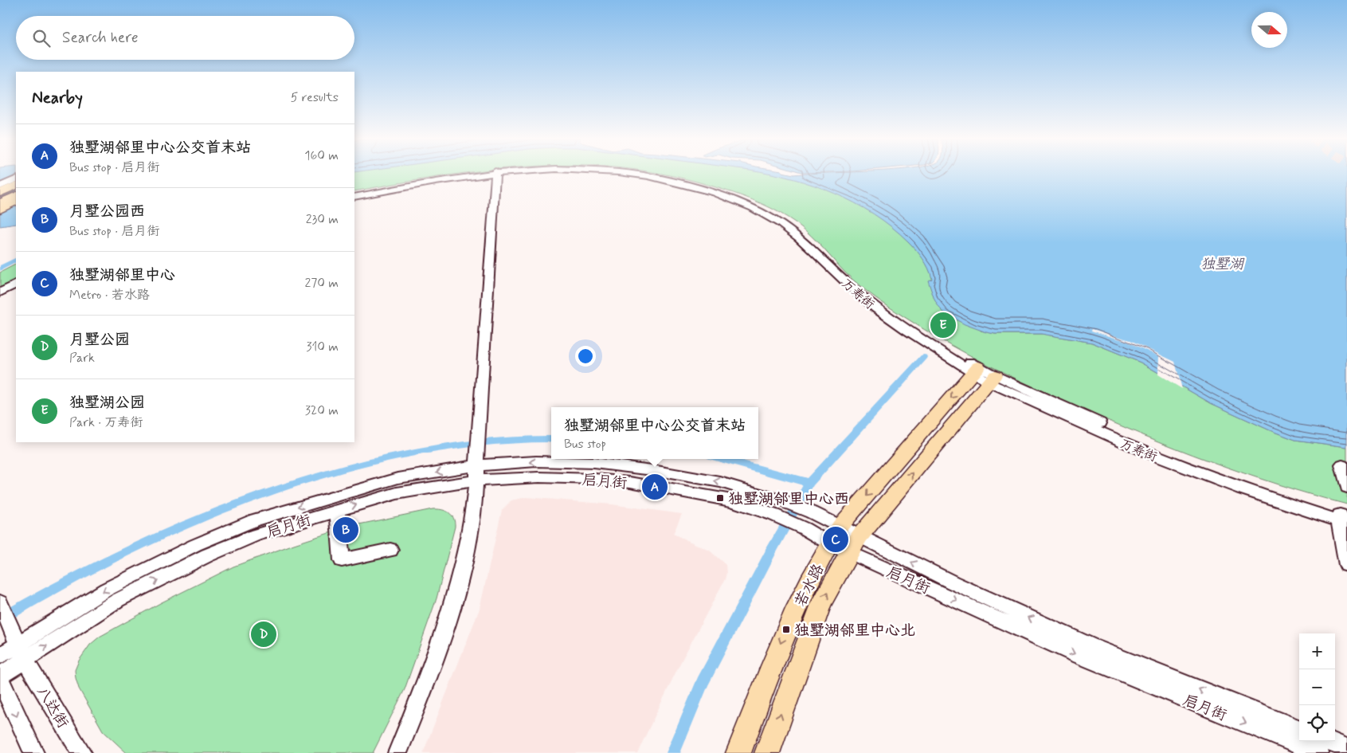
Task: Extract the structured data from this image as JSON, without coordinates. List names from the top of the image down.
{
  "streets": {
    "main road": ["若水路"],
    "street": ["万寿街", "启月街", "八达街"]
  },
  "crossings": [
    ["万寿街", "若水路"],
    ["启月街", "若水路"],
    ["启月街", "八达街"]
  ],
  "water": ["独墅湖"],
  "places": {
    "transit": ["独墅湖邻里中心西", "独墅湖邻里中心北"]
  },
  "north": "right",
  "page": {
    "search": "Search here",
    "heading": ["Nearby", "5 results"],
    "list": [
      {
        "mark": "A",
        "name": "独墅湖邻里中心公交首末站",
        "note": "Bus stop · 启月街",
        "value": "160 m"
      },
      {
        "mark": "B",
        "name": "月墅公园西",
        "note": "Bus stop · 启月街",
        "value": "230 m"
      },
      {
        "mark": "C",
        "name": "独墅湖邻里中心",
        "note": "Metro · 若水路",
        "value": "270 m"
      },
      {
        "mark": "D",
        "name": "月墅公园",
        "note": "Park",
        "value": "310 m"
      },
      {
        "mark": "E",
        "name": "独墅湖公园",
        "note": "Park · 万寿街",
        "value": "320 m"
      }
    ],
    "pins": [
      "E",
      "A",
      "B",
      "C",
      "D"
    ],
    "popup": ["独墅湖邻里中心公交首末站", "Bus stop"],
    "map_buttons": ["+", "−"]
  }
}
